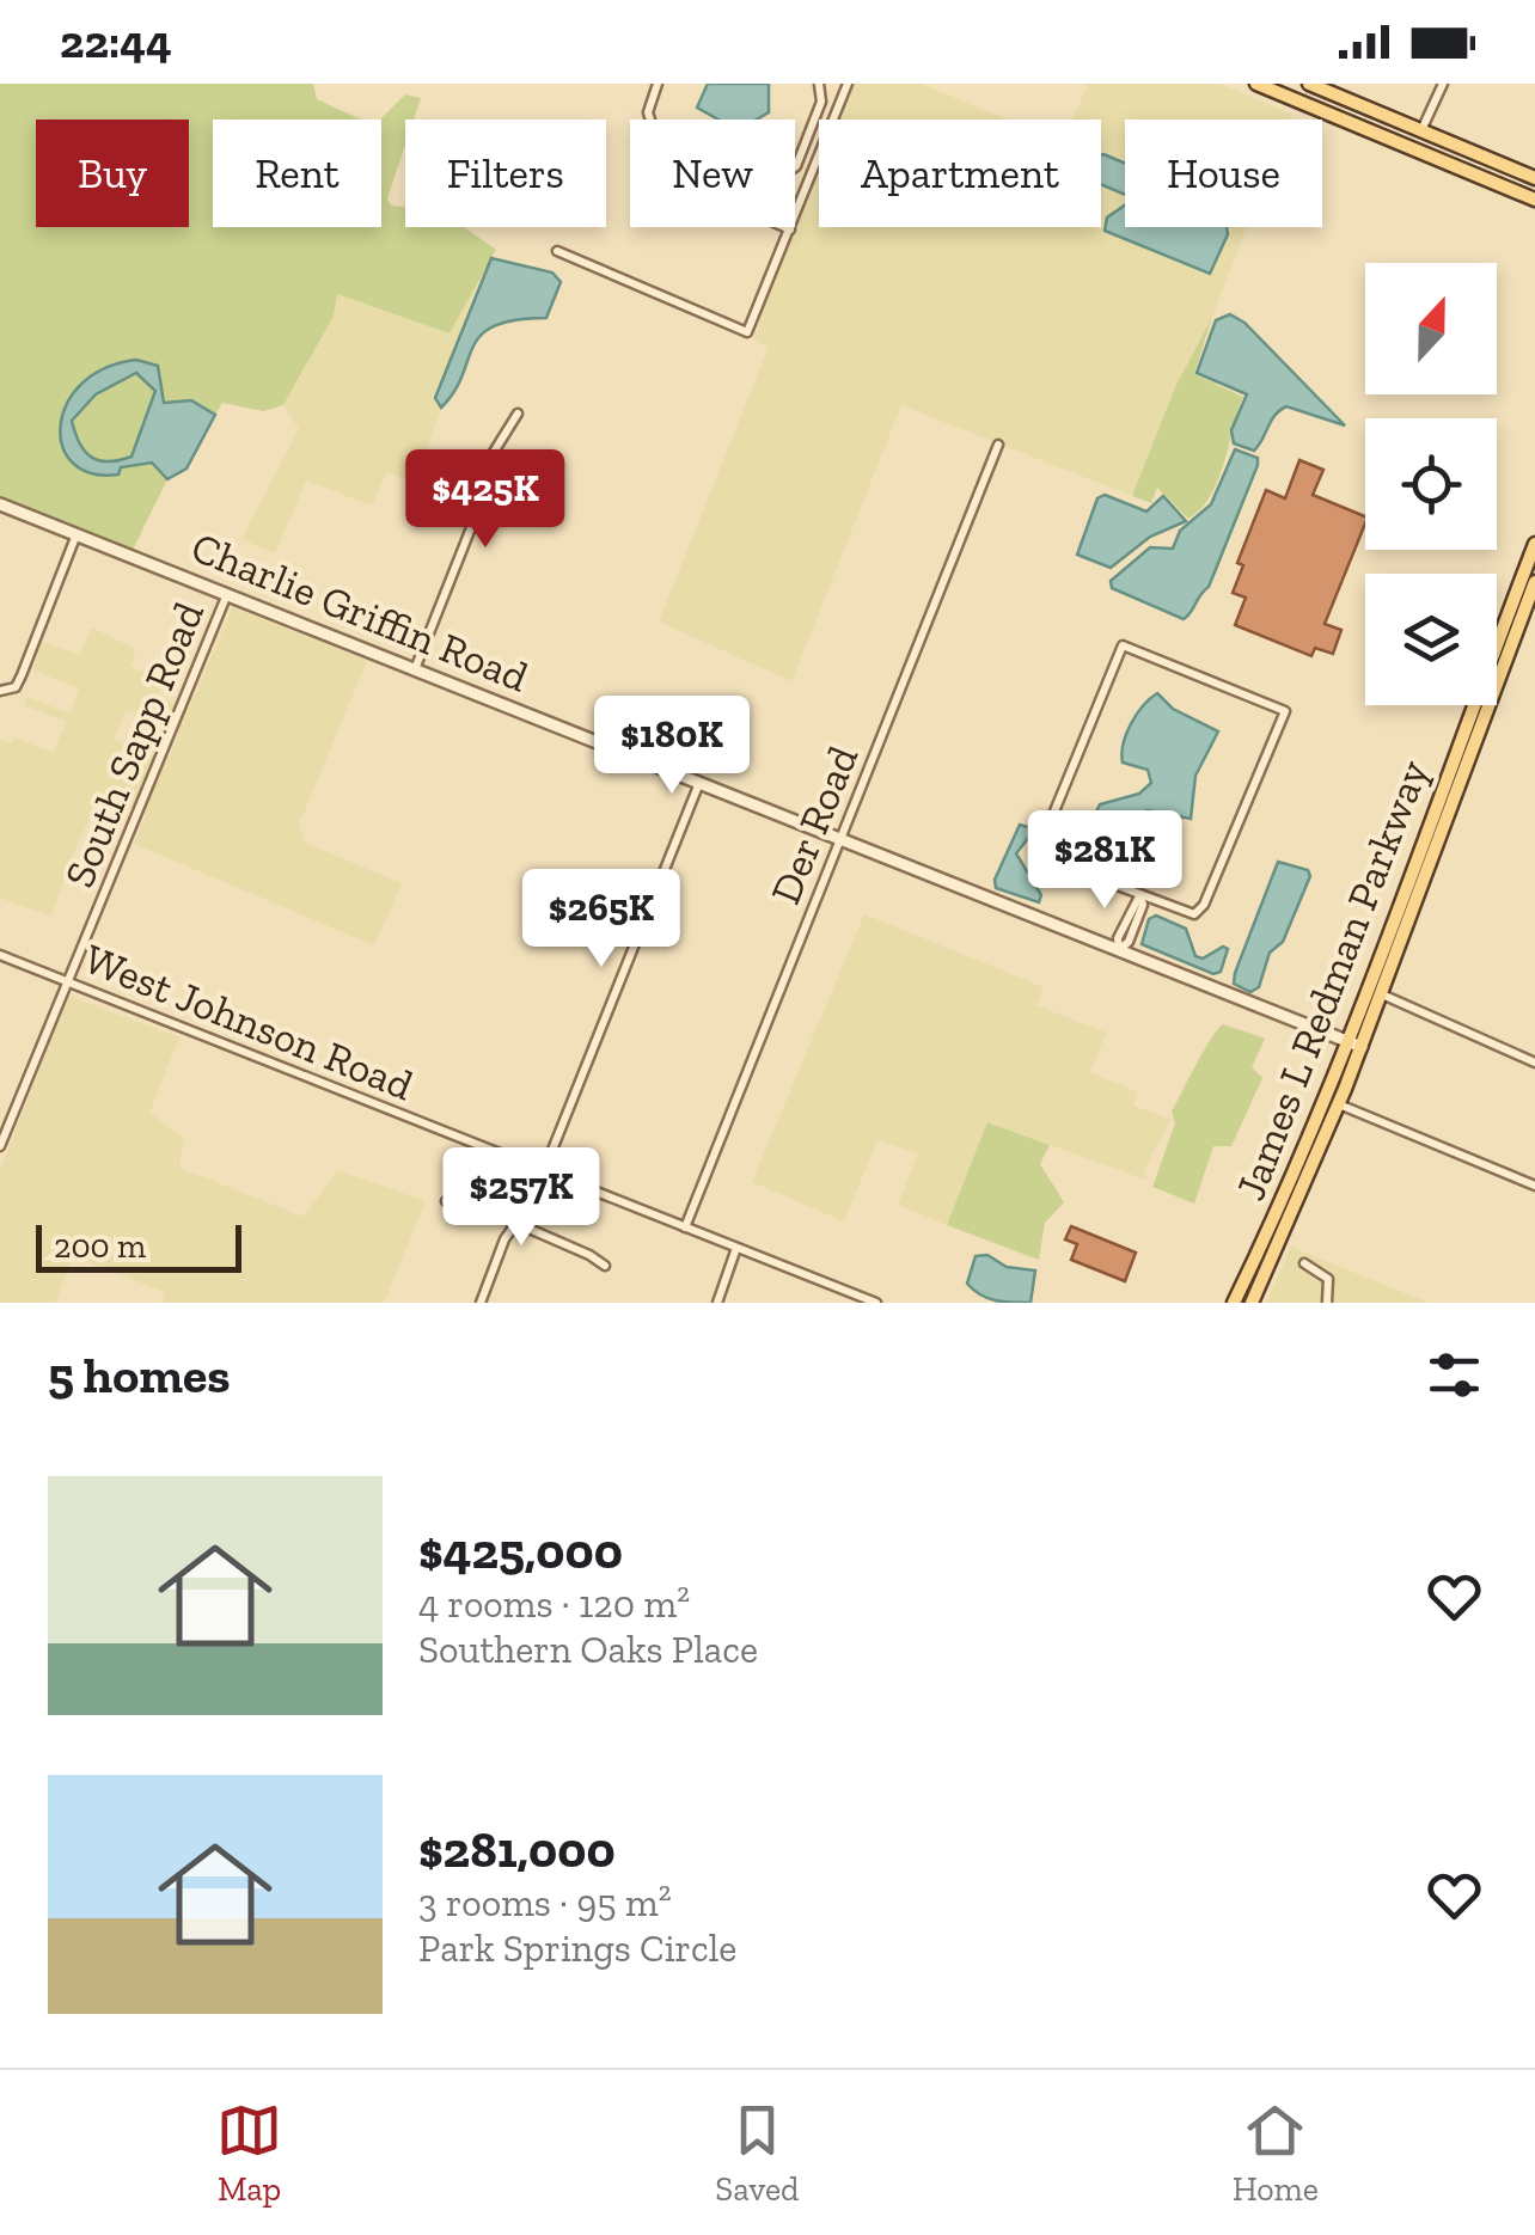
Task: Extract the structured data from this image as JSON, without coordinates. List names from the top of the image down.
{
  "streets": {
    "main road": ["James L Redman Parkway"],
    "street": [
      "Charlie Griffin Road",
      "South Sapp Road",
      "Der Road",
      "West Johnson Road"
    ]
  },
  "crossings": [
    ["Charlie Griffin Road", "South Sapp Road"],
    ["Charlie Griffin Road", "Der Road"],
    ["Charlie Griffin Road", "James L Redman Parkway"],
    ["South Sapp Road", "West Johnson Road"],
    ["Der Road", "West Johnson Road"]
  ],
  "scale_bar": "200 m",
  "north": "top",
  "page": {
    "status": "22:44",
    "chip": [
      "Buy",
      "Rent",
      "Filters",
      "New",
      "Apartment",
      "House"
    ],
    "price": [
      "$425K",
      "$180K",
      "$281K",
      "$265K",
      "$257K"
    ],
    "scale": "200 m",
    "heading": "5 homes",
    "list": [
      {
        "name": "$425,000",
        "note": "4 rooms · 120 m² · Southern Oaks Place"
      },
      {
        "name": "$281,000",
        "note": "3 rooms · 95 m² · Park Springs Circle"
      }
    ],
    "tabs": ["Map", "Saved", "Home"]
  }
}
